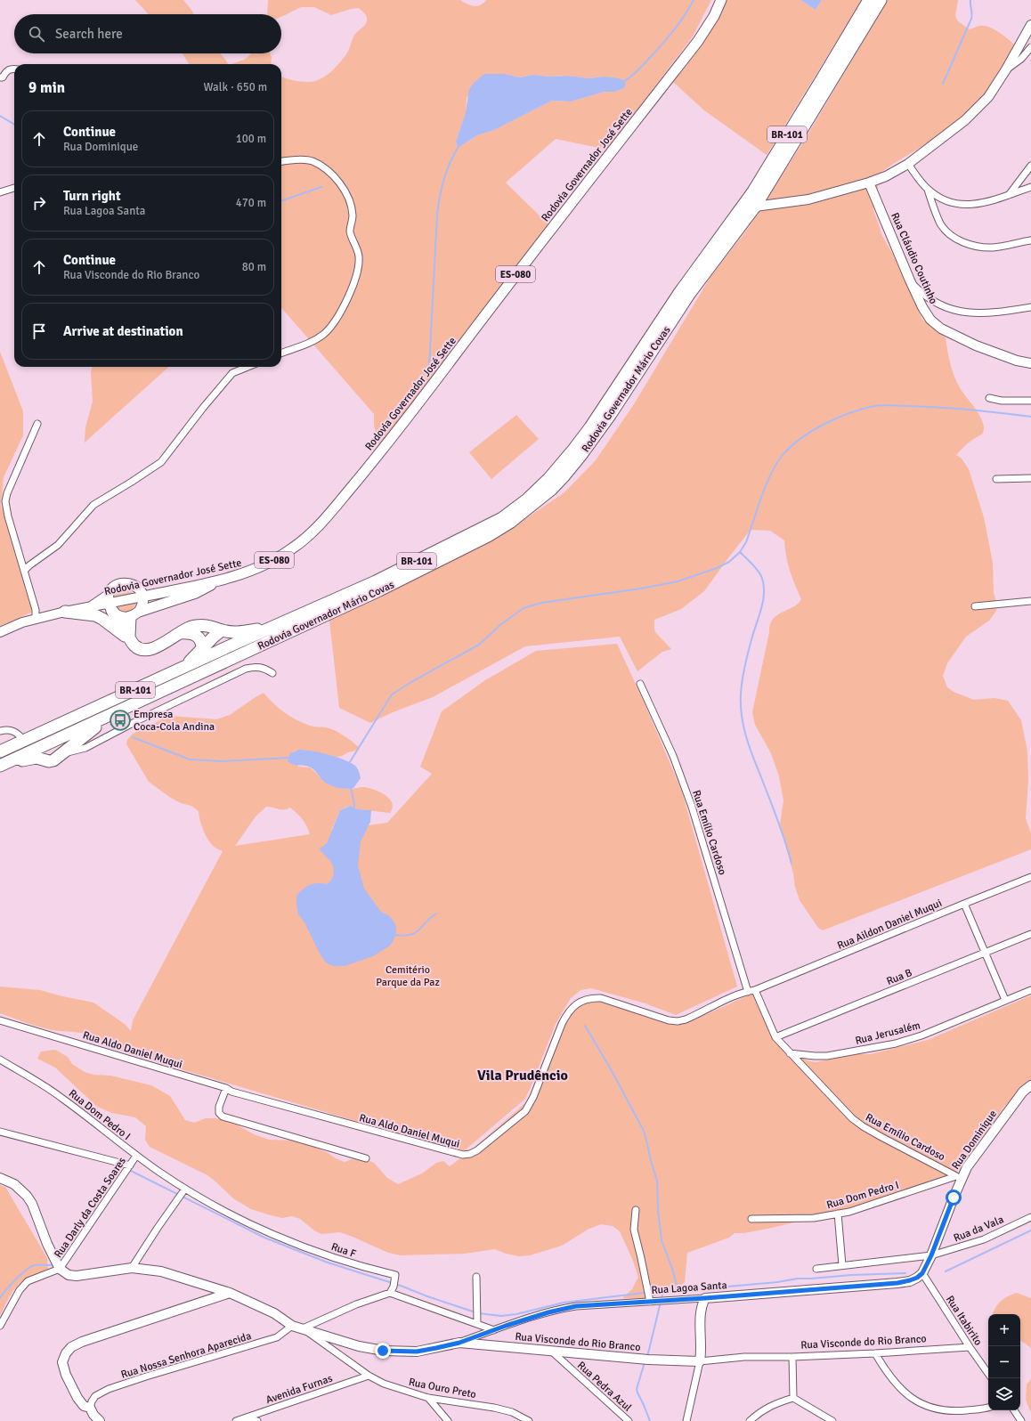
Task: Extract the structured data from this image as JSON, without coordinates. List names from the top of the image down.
{
  "streets": {
    "highway": ["BR-101", "Rodovia Governador Mário Covas"],
    "main road": ["Rodovia Governador José Sette", "ES-080"],
    "street": [
      "Rua Cláudio Coutinho",
      "Rua Emílio Cardoso",
      "Rua Aildon Daniel Muqui",
      "Rua B",
      "Rua Jerusalém",
      "Rua Aldo Daniel Muqui",
      "Rua Dom Pedro I",
      "Rua Dominique",
      "Rua Darly da Costa Soares",
      "Rua da Vala",
      "Rua F",
      "Rua Lagoa Santa",
      "Rua Itabirito",
      "Rua Visconde do Rio Branco",
      "Rua Nossa Senhora Aparecida",
      "Rua Pedra Azul",
      "Rua Ouro Preto",
      "Avenida Furnas"
    ]
  },
  "crossings": [
    ["Rua Emílio Cardoso", "Rua Aildon Daniel Muqui"],
    ["Rua Emílio Cardoso", "Rua B"],
    ["Rua Emílio Cardoso", "Rua Jerusalém"],
    ["Rua Emílio Cardoso", "Rua Aldo Daniel Muqui"],
    ["Rua Emílio Cardoso", "Rua Dom Pedro I"],
    ["Rua Emílio Cardoso", "Rua Dominique"],
    ["Rua Aildon Daniel Muqui", "Rua Aldo Daniel Muqui"],
    ["Rua Dom Pedro I", "Rua Dominique"],
    ["Rua Dom Pedro I", "Rua Darly da Costa Soares"],
    ["Rua Dom Pedro I", "Rua F"],
    ["Rua Dominique", "Rua da Vala"],
    ["Rua Dominique", "Rua Lagoa Santa"],
    ["Rua Dominique", "Rua Itabirito"],
    ["Rua Darly da Costa Soares", "Rua Visconde do Rio Branco"],
    ["Rua Lagoa Santa", "Rua Itabirito"],
    ["Rua Lagoa Santa", "Rua Visconde do Rio Branco"],
    ["Rua Itabirito", "Rua Visconde do Rio Branco"],
    ["Rua Visconde do Rio Branco", "Rua Nossa Senhora Aparecida"],
    ["Rua Visconde do Rio Branco", "Rua Pedra Azul"],
    ["Rua Visconde do Rio Branco", "Rua Ouro Preto"],
    ["Rua Ouro Preto", "Avenida Furnas"]
  ],
  "districts": ["Vila Prudêncio"],
  "parks": ["Cemitério Parque da Paz"],
  "places": {
    "bus stop": ["Empresa Coca-Cola Andina"]
  },
  "page": {
    "search": "Search here",
    "heading": ["9 min", "Walk · 650 m"],
    "list": [
      ["Continue", "Rua Dominique", "100 m"],
      ["Turn right", "Rua Lagoa Santa", "470 m"],
      ["Continue", "Rua Visconde do Rio Branco", "80 m"],
      "Arrive at destination"
    ],
    "map_buttons": ["+", "−"]
  }
}
